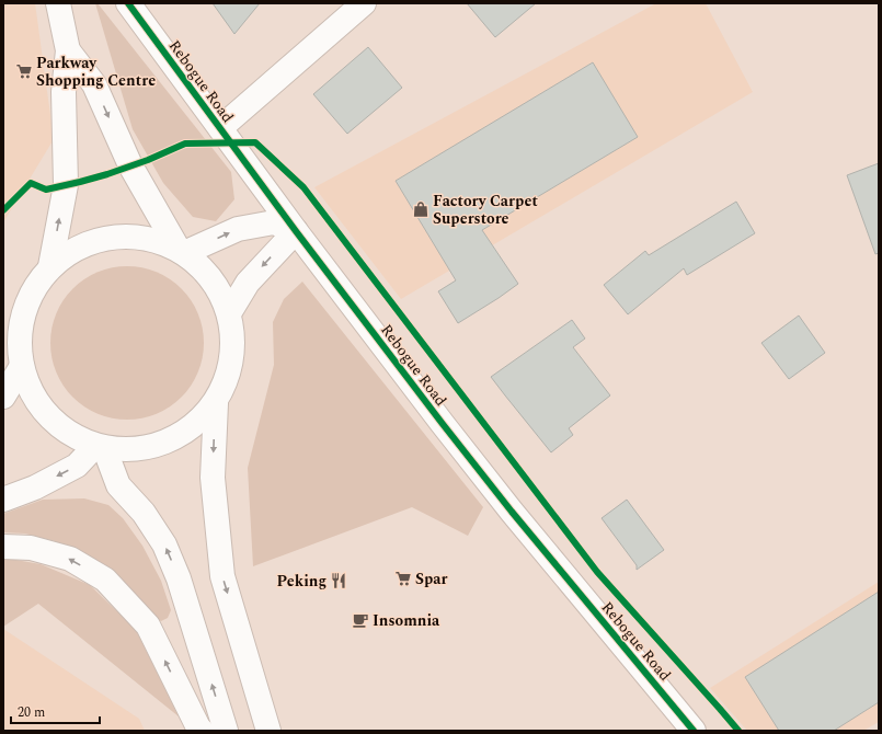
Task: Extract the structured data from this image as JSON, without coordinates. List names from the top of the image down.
{
  "streets": {
    "main road": ["Rebogue Road"]
  },
  "places": {
    "supermarket": ["Parkway Shopping Centre", "Spar"],
    "shop": ["Factory Carpet Superstore"],
    "restaurant": ["Peking"],
    "cafe": ["Insomnia"]
  },
  "scale_bar": "20 m"
}
